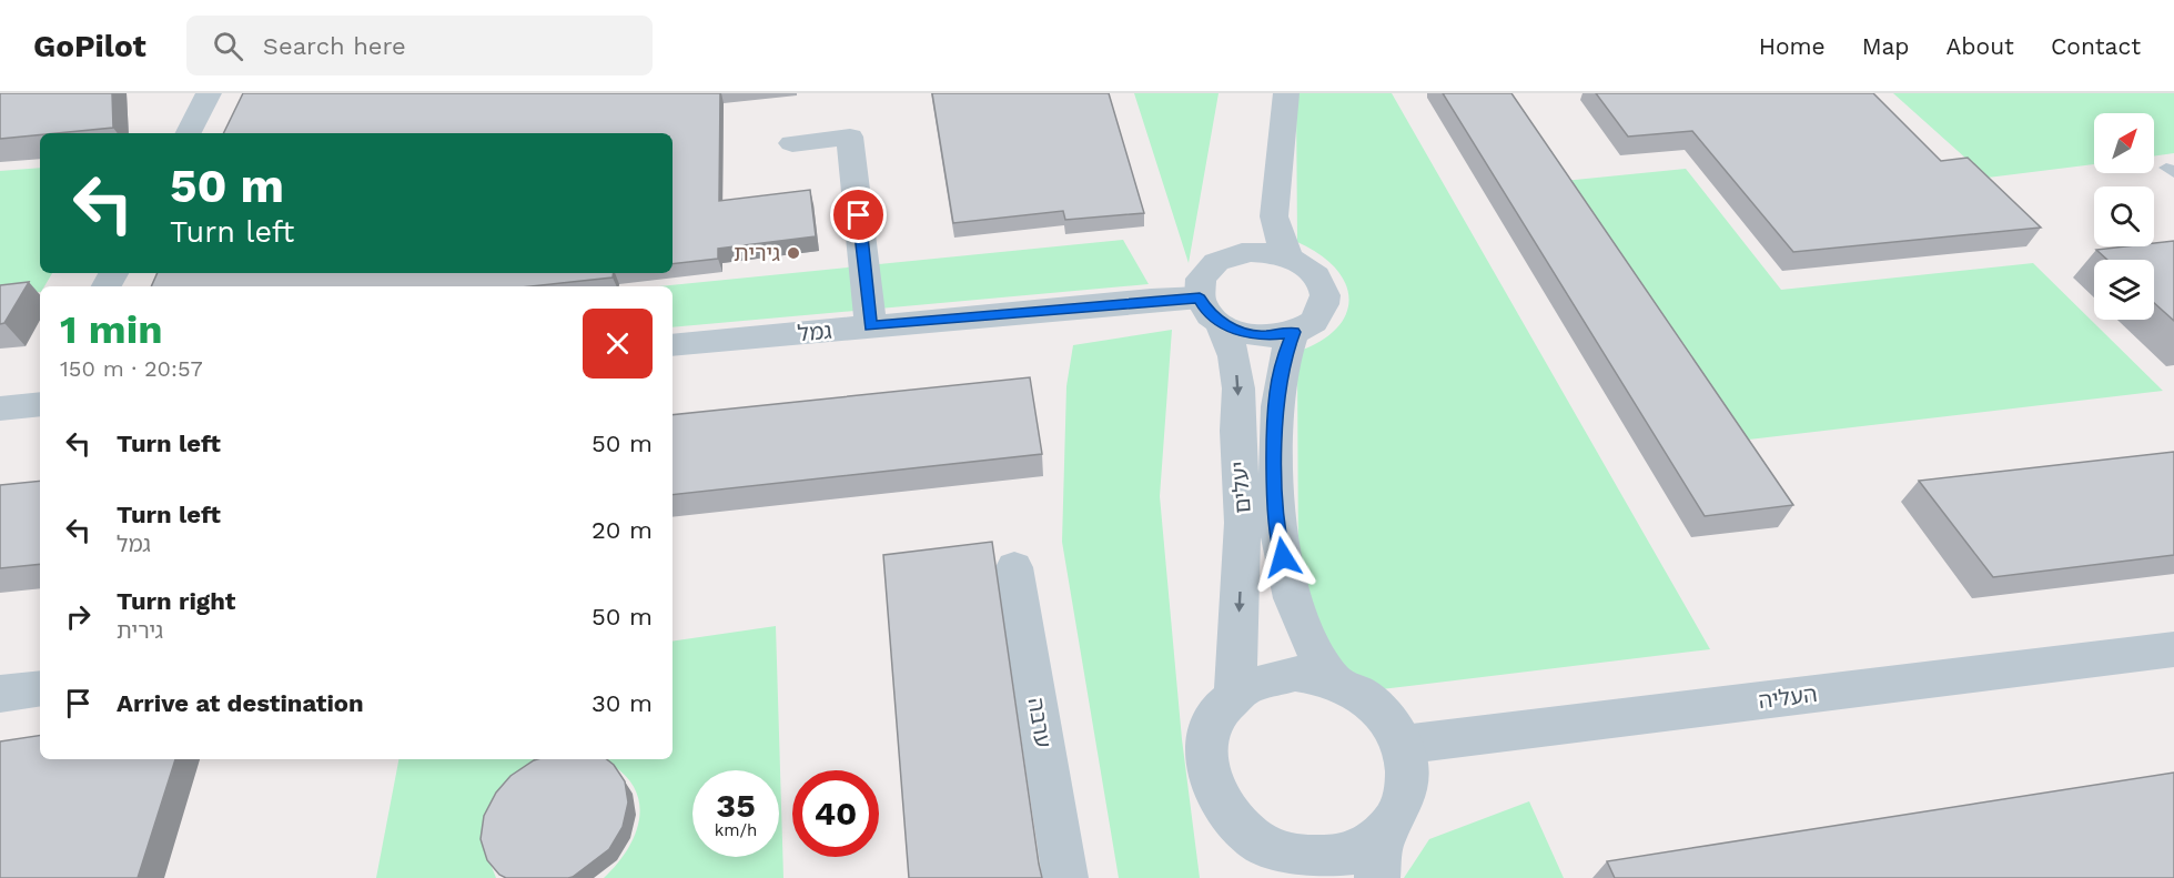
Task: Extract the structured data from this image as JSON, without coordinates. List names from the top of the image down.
{
  "streets": {
    "street": [
      "גמל",
      "יעלים",
      "העליה",
      "ערבה"
    ]
  },
  "crossings": [
    ["גמל", "יעלים"],
    ["יעלים", "העליה"]
  ],
  "places": ["גירית"],
  "north": "top right",
  "page": {
    "header": "GoPilot",
    "search": "Search here",
    "nav": [
      "Home",
      "Map",
      "About",
      "Contact"
    ],
    "turn": ["50 m", "Turn left"],
    "heading": ["1 min", "150 m · 20:57"],
    "list": [
      {
        "name": "Turn left",
        "value": "50 m"
      },
      {
        "name": "Turn left",
        "note": "גמל",
        "value": "20 m"
      },
      {
        "name": "Turn right",
        "note": "גירית",
        "value": "50 m"
      },
      {
        "name": "Arrive at destination",
        "value": "30 m"
      }
    ],
    "speed": "35 km/h",
    "limit": "40"
  }
}
